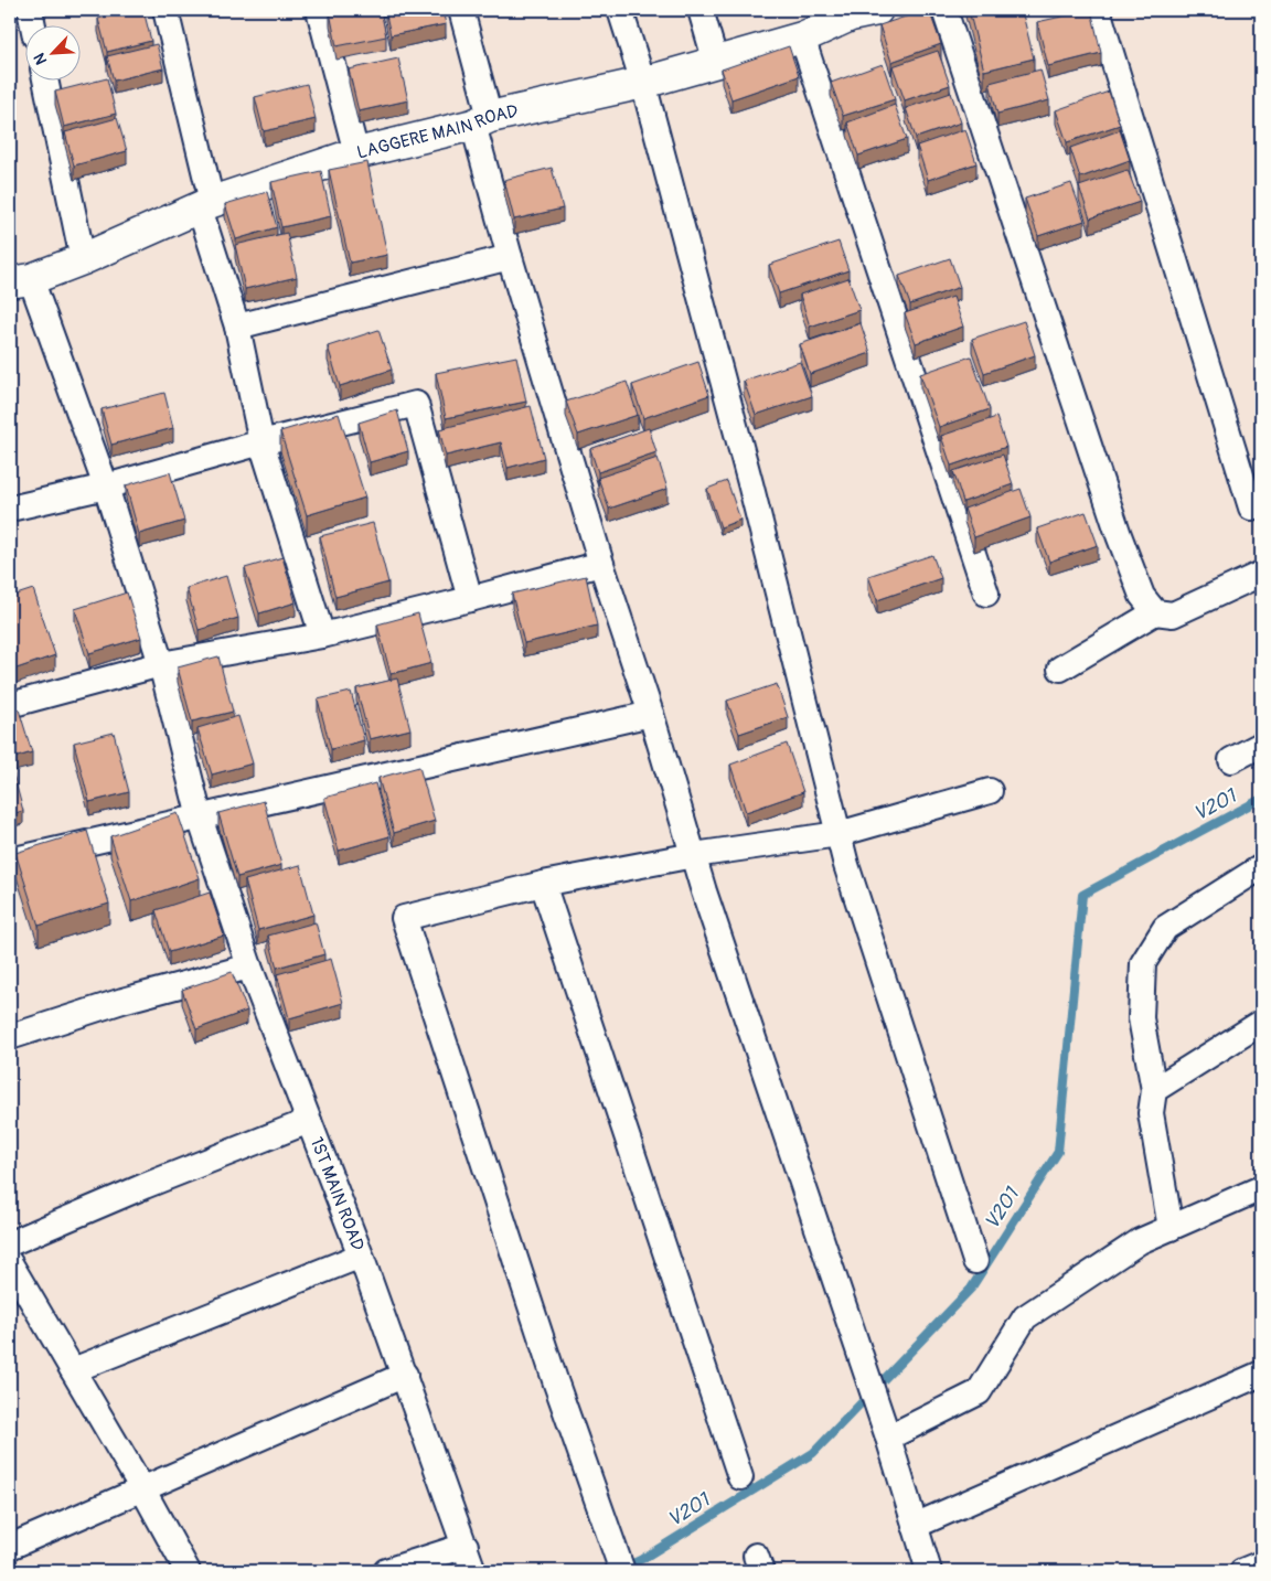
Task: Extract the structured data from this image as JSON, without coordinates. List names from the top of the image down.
{
  "streets": {
    "street": ["LAGGERE MAIN ROAD", "1ST MAIN ROAD"]
  },
  "crossings": [
    ["LAGGERE MAIN ROAD", "1ST MAIN ROAD"]
  ],
  "water": ["V201"],
  "north": "bottom left"
}
